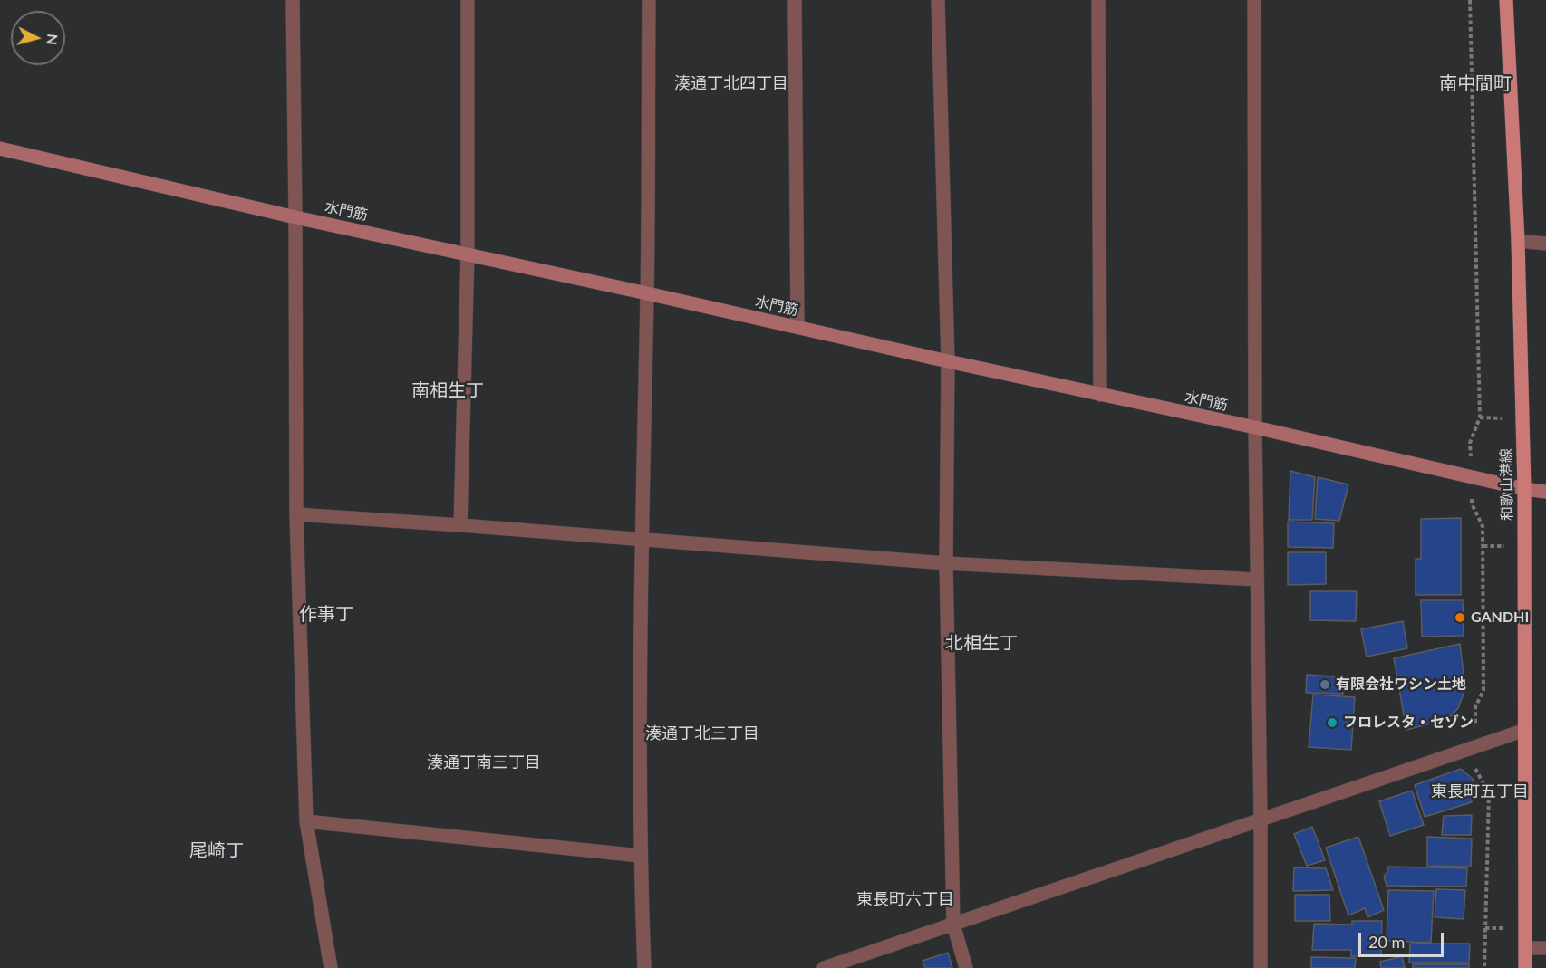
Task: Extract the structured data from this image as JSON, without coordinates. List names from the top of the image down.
{
  "streets": {
    "main road": ["和歌山港線"],
    "street": ["水門筋"]
  },
  "crossings": [
    ["水門筋", "和歌山港線"]
  ],
  "districts": [
    "湊通丁北四丁目",
    "南中間町",
    "南相生丁",
    "作事丁",
    "北相生丁",
    "湊通丁北三丁目",
    "湊通丁南三丁目",
    "東長町五丁目",
    "尾崎丁",
    "東長町六丁目"
  ],
  "places": ["GANDHI", "有限会社ワシン土地", "フロレスタ・セゾン"],
  "scale_bar": "20 m",
  "north": "right"
}
